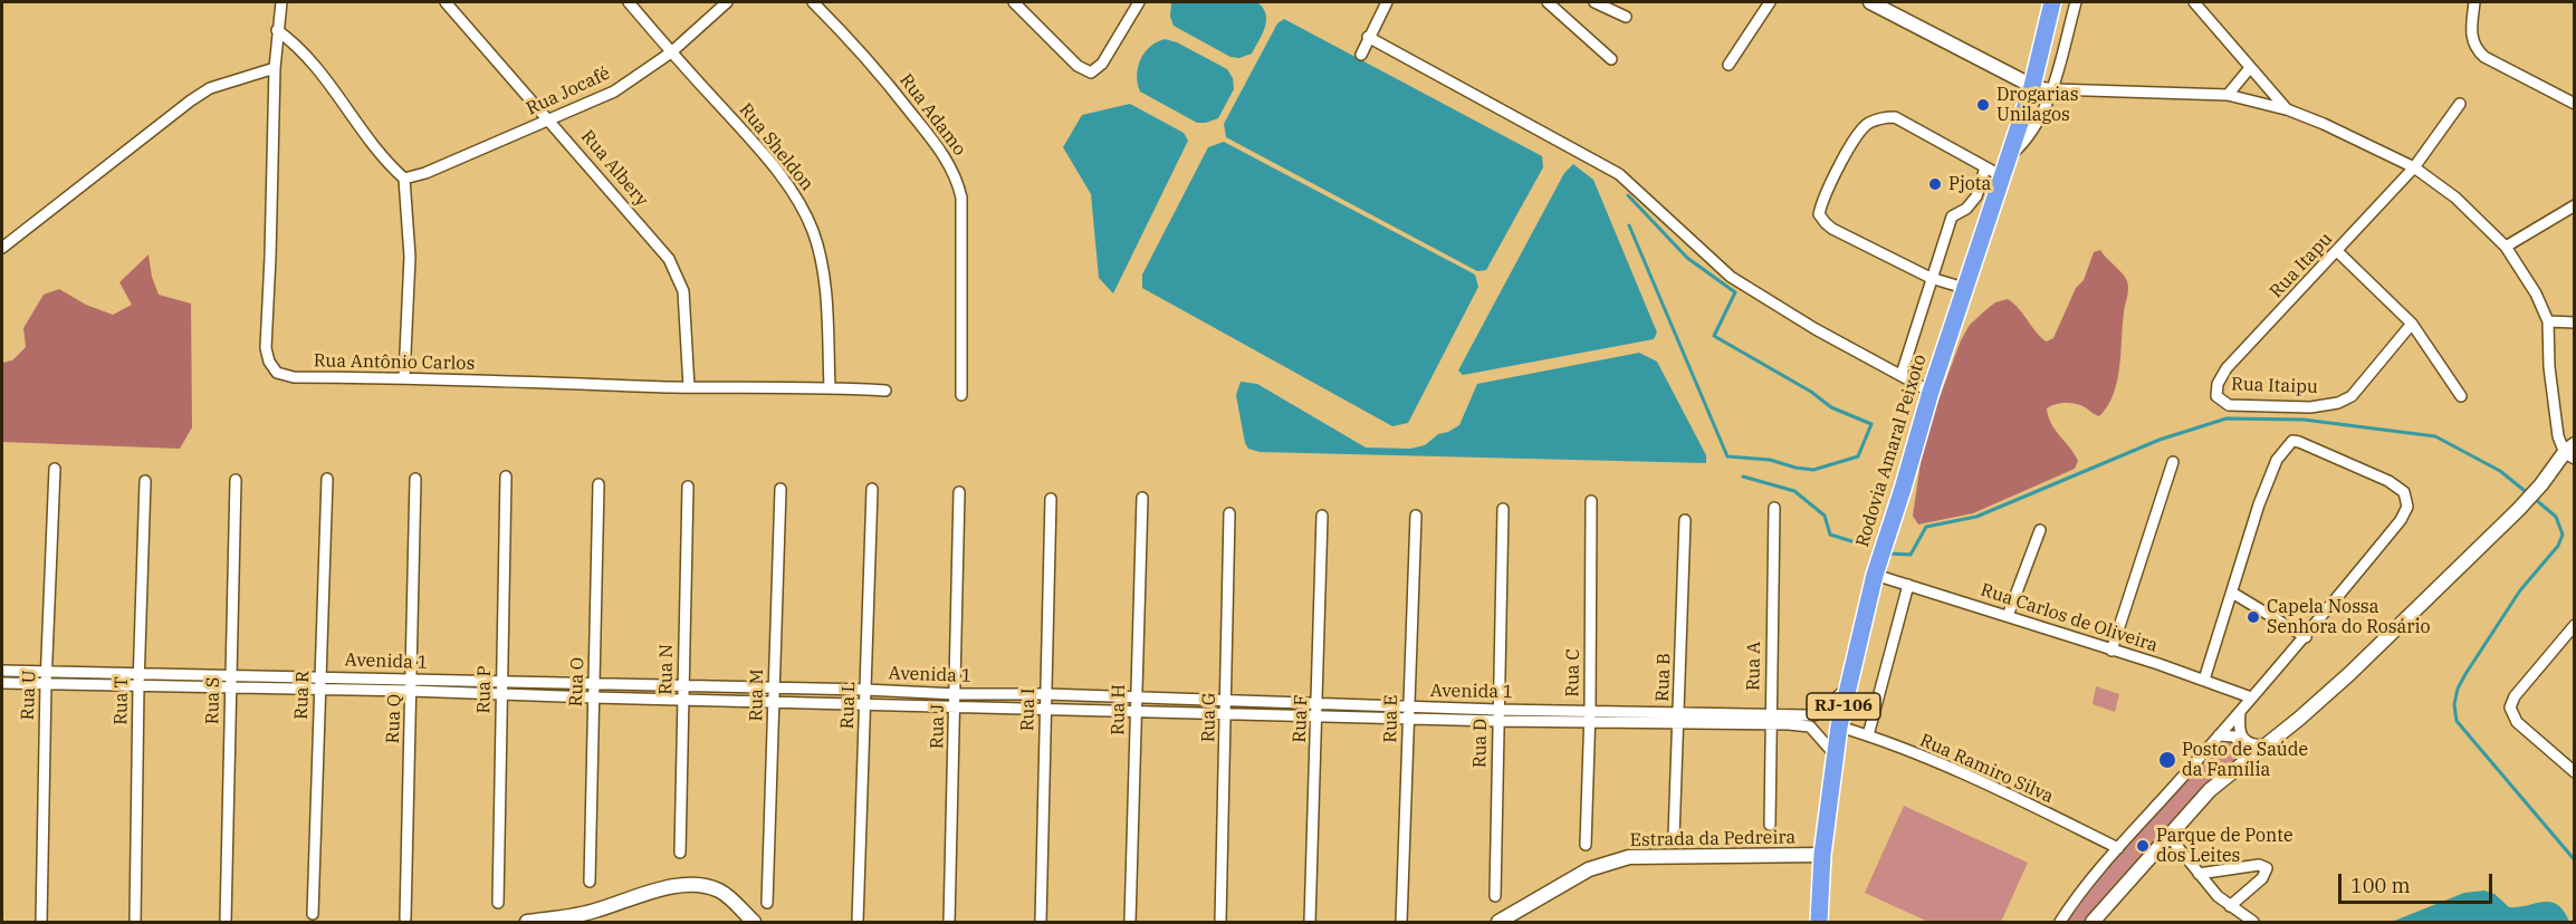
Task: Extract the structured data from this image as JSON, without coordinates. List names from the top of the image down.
{
  "streets": {
    "highway": ["Rodovia Amaral Peixoto", "RJ-106"],
    "street": [
      "Rua Jocafé",
      "Rua Adamo",
      "Rua Sheldon",
      "Rua Albery",
      "Rua Itapu",
      "Rua Antônio Carlos",
      "Rua Itaipu",
      "Rua Carlos de Oliveira",
      "Avenida 1",
      "Rua A",
      "Rua N",
      "Rua C",
      "Rua B",
      "Rua O",
      "Rua P",
      "Rua U",
      "Rua R",
      "Rua M",
      "Rua T",
      "Rua S",
      "Rua L",
      "Rua I",
      "Rua H",
      "Rua G",
      "Rua Q",
      "Rua F",
      "Rua E",
      "Rua J",
      "Rua D",
      "Rua Ramiro Silva",
      "Estrada da Pedreira"
    ]
  },
  "crossings": [
    ["Rua Jocafé", "Rua Sheldon"],
    ["Rua Jocafé", "Rua Albery"],
    ["Rua Sheldon", "Rua Antônio Carlos"],
    ["Rua Albery", "Rua Antônio Carlos"],
    ["Rua Itapu", "Rua Itaipu"],
    ["Rodovia Amaral Peixoto", "Rua Carlos de Oliveira"],
    ["Rodovia Amaral Peixoto", "Avenida 1"],
    ["Rodovia Amaral Peixoto", "Rua Ramiro Silva"],
    ["Rodovia Amaral Peixoto", "Estrada da Pedreira"],
    ["Avenida 1", "Rua A"],
    ["Avenida 1", "Rua N"],
    ["Avenida 1", "Rua C"],
    ["Avenida 1", "Rua B"],
    ["Avenida 1", "Rua O"],
    ["Avenida 1", "Rua P"],
    ["Avenida 1", "Rua U"],
    ["Avenida 1", "Rua R"],
    ["Avenida 1", "Rua M"],
    ["Avenida 1", "Rua T"],
    ["Avenida 1", "Rua S"],
    ["Avenida 1", "Rua L"],
    ["Avenida 1", "Rua I"],
    ["Avenida 1", "Rua H"],
    ["Avenida 1", "Rua G"],
    ["Avenida 1", "Rua Q"],
    ["Avenida 1", "Rua F"],
    ["Avenida 1", "Rua E"],
    ["Avenida 1", "Rua J"],
    ["Avenida 1", "Rua D"]
  ],
  "places": [
    "Drogarias Unilagos",
    "Pjota",
    "Capela Nossa Senhora do Rosário",
    "Posto de Saúde da Família",
    "Parque de Ponte dos Leites"
  ],
  "scale_bar": "100 m"
}
